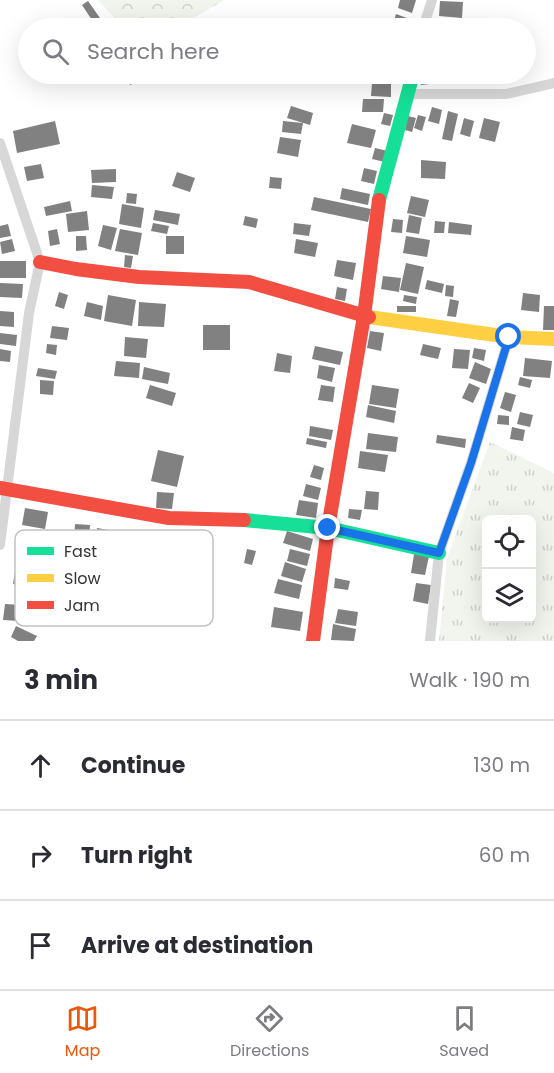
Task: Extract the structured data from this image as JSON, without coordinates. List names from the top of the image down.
{
  "legend": ["Fast", "Slow", "Jam"],
  "page": {
    "search": "Search here",
    "heading": ["3 min", "Walk · 190 m"],
    "list": [
      ["Continue", "130 m"],
      ["Turn right", "60 m"],
      "Arrive at destination"
    ],
    "nav": ["Map", "Directions", "Saved"]
  }
}
